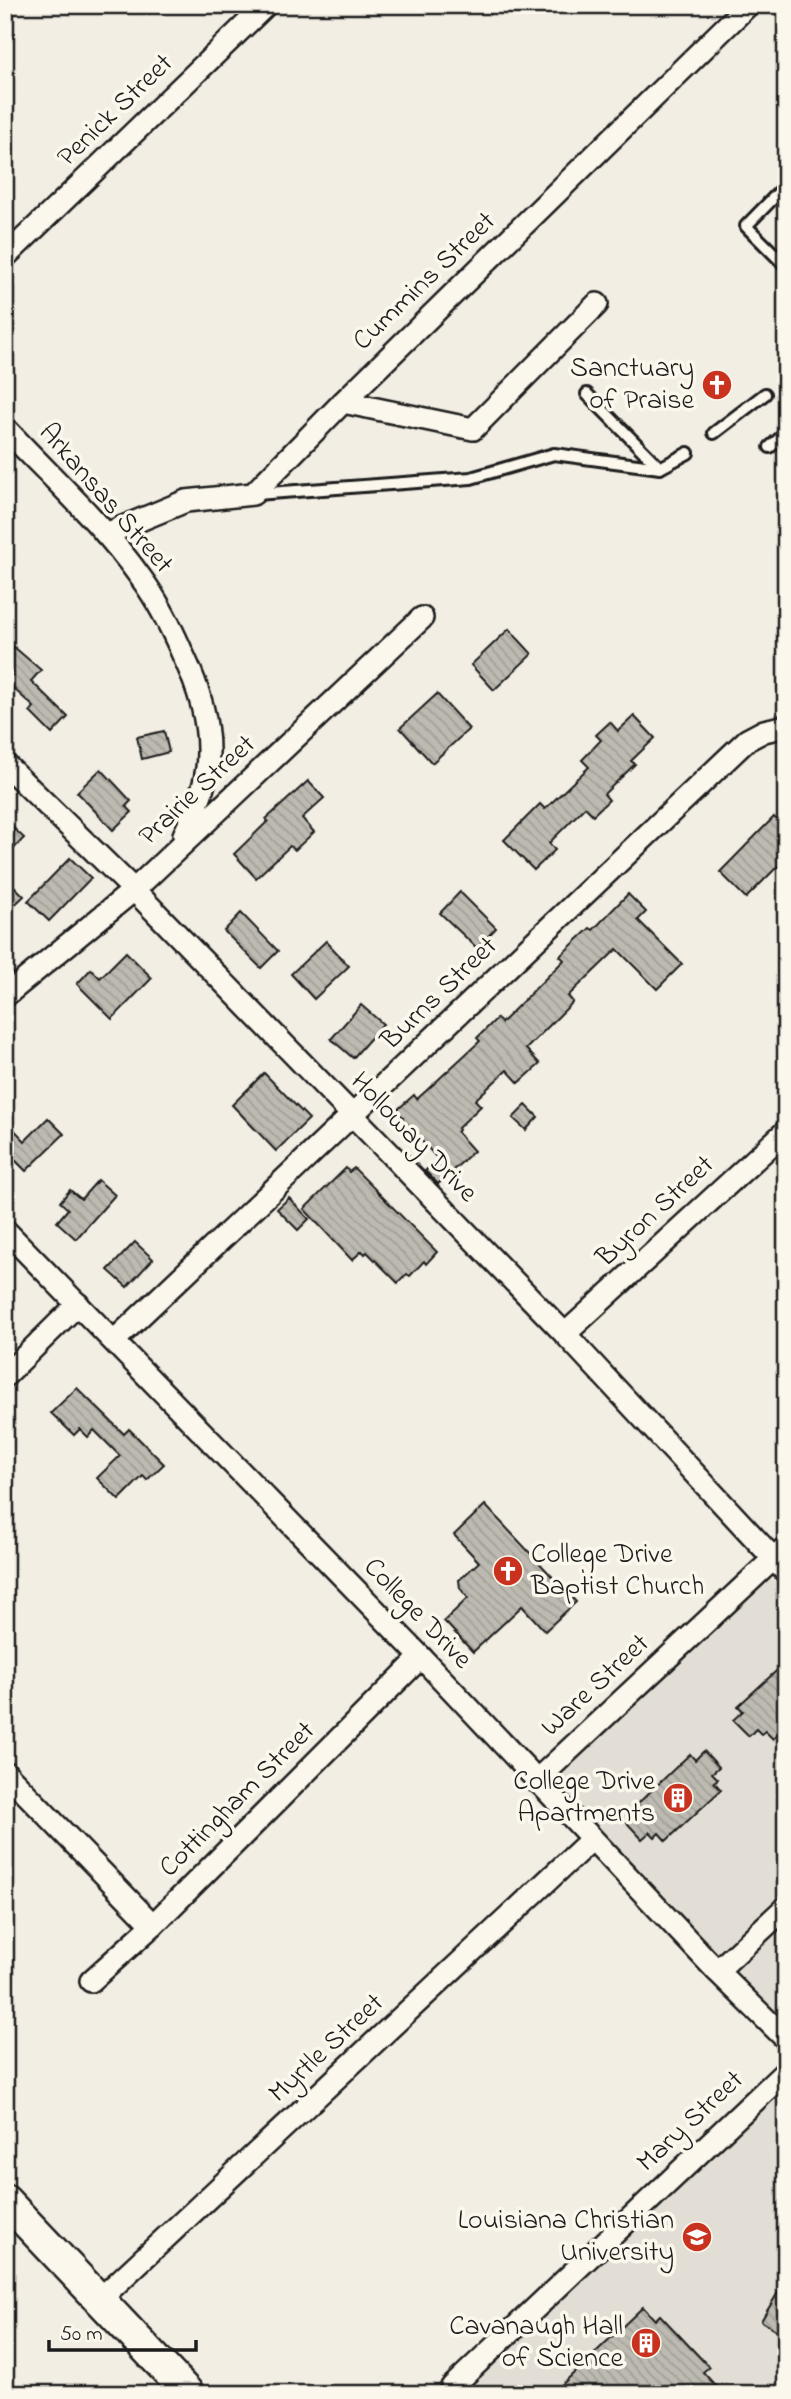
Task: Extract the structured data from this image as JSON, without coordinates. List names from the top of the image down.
{
  "streets": {
    "street": [
      "Penick Street",
      "Cummins Street",
      "Arkansas Street",
      "Prairie Street",
      "Burns Street",
      "Holloway Drive",
      "Byron Street",
      "College Drive",
      "Ware Street",
      "Cottingham Street",
      "Myrtle Street",
      "Mary Street"
    ]
  },
  "crossings": [
    ["Arkansas Street", "Prairie Street"],
    ["Prairie Street", "Holloway Drive"],
    ["Burns Street", "Holloway Drive"],
    ["Burns Street", "College Drive"],
    ["Holloway Drive", "Byron Street"],
    ["Holloway Drive", "Ware Street"],
    ["College Drive", "Ware Street"],
    ["College Drive", "Cottingham Street"],
    ["College Drive", "Myrtle Street"]
  ],
  "places": {
    "church": ["Sanctuary of Praise", "College Drive Baptist Church"],
    "building": ["College Drive Apartments", "Cavanaugh Hall of Science"],
    "school or university": ["Louisiana Christian University"]
  },
  "scale_bar": "50 m"
}
